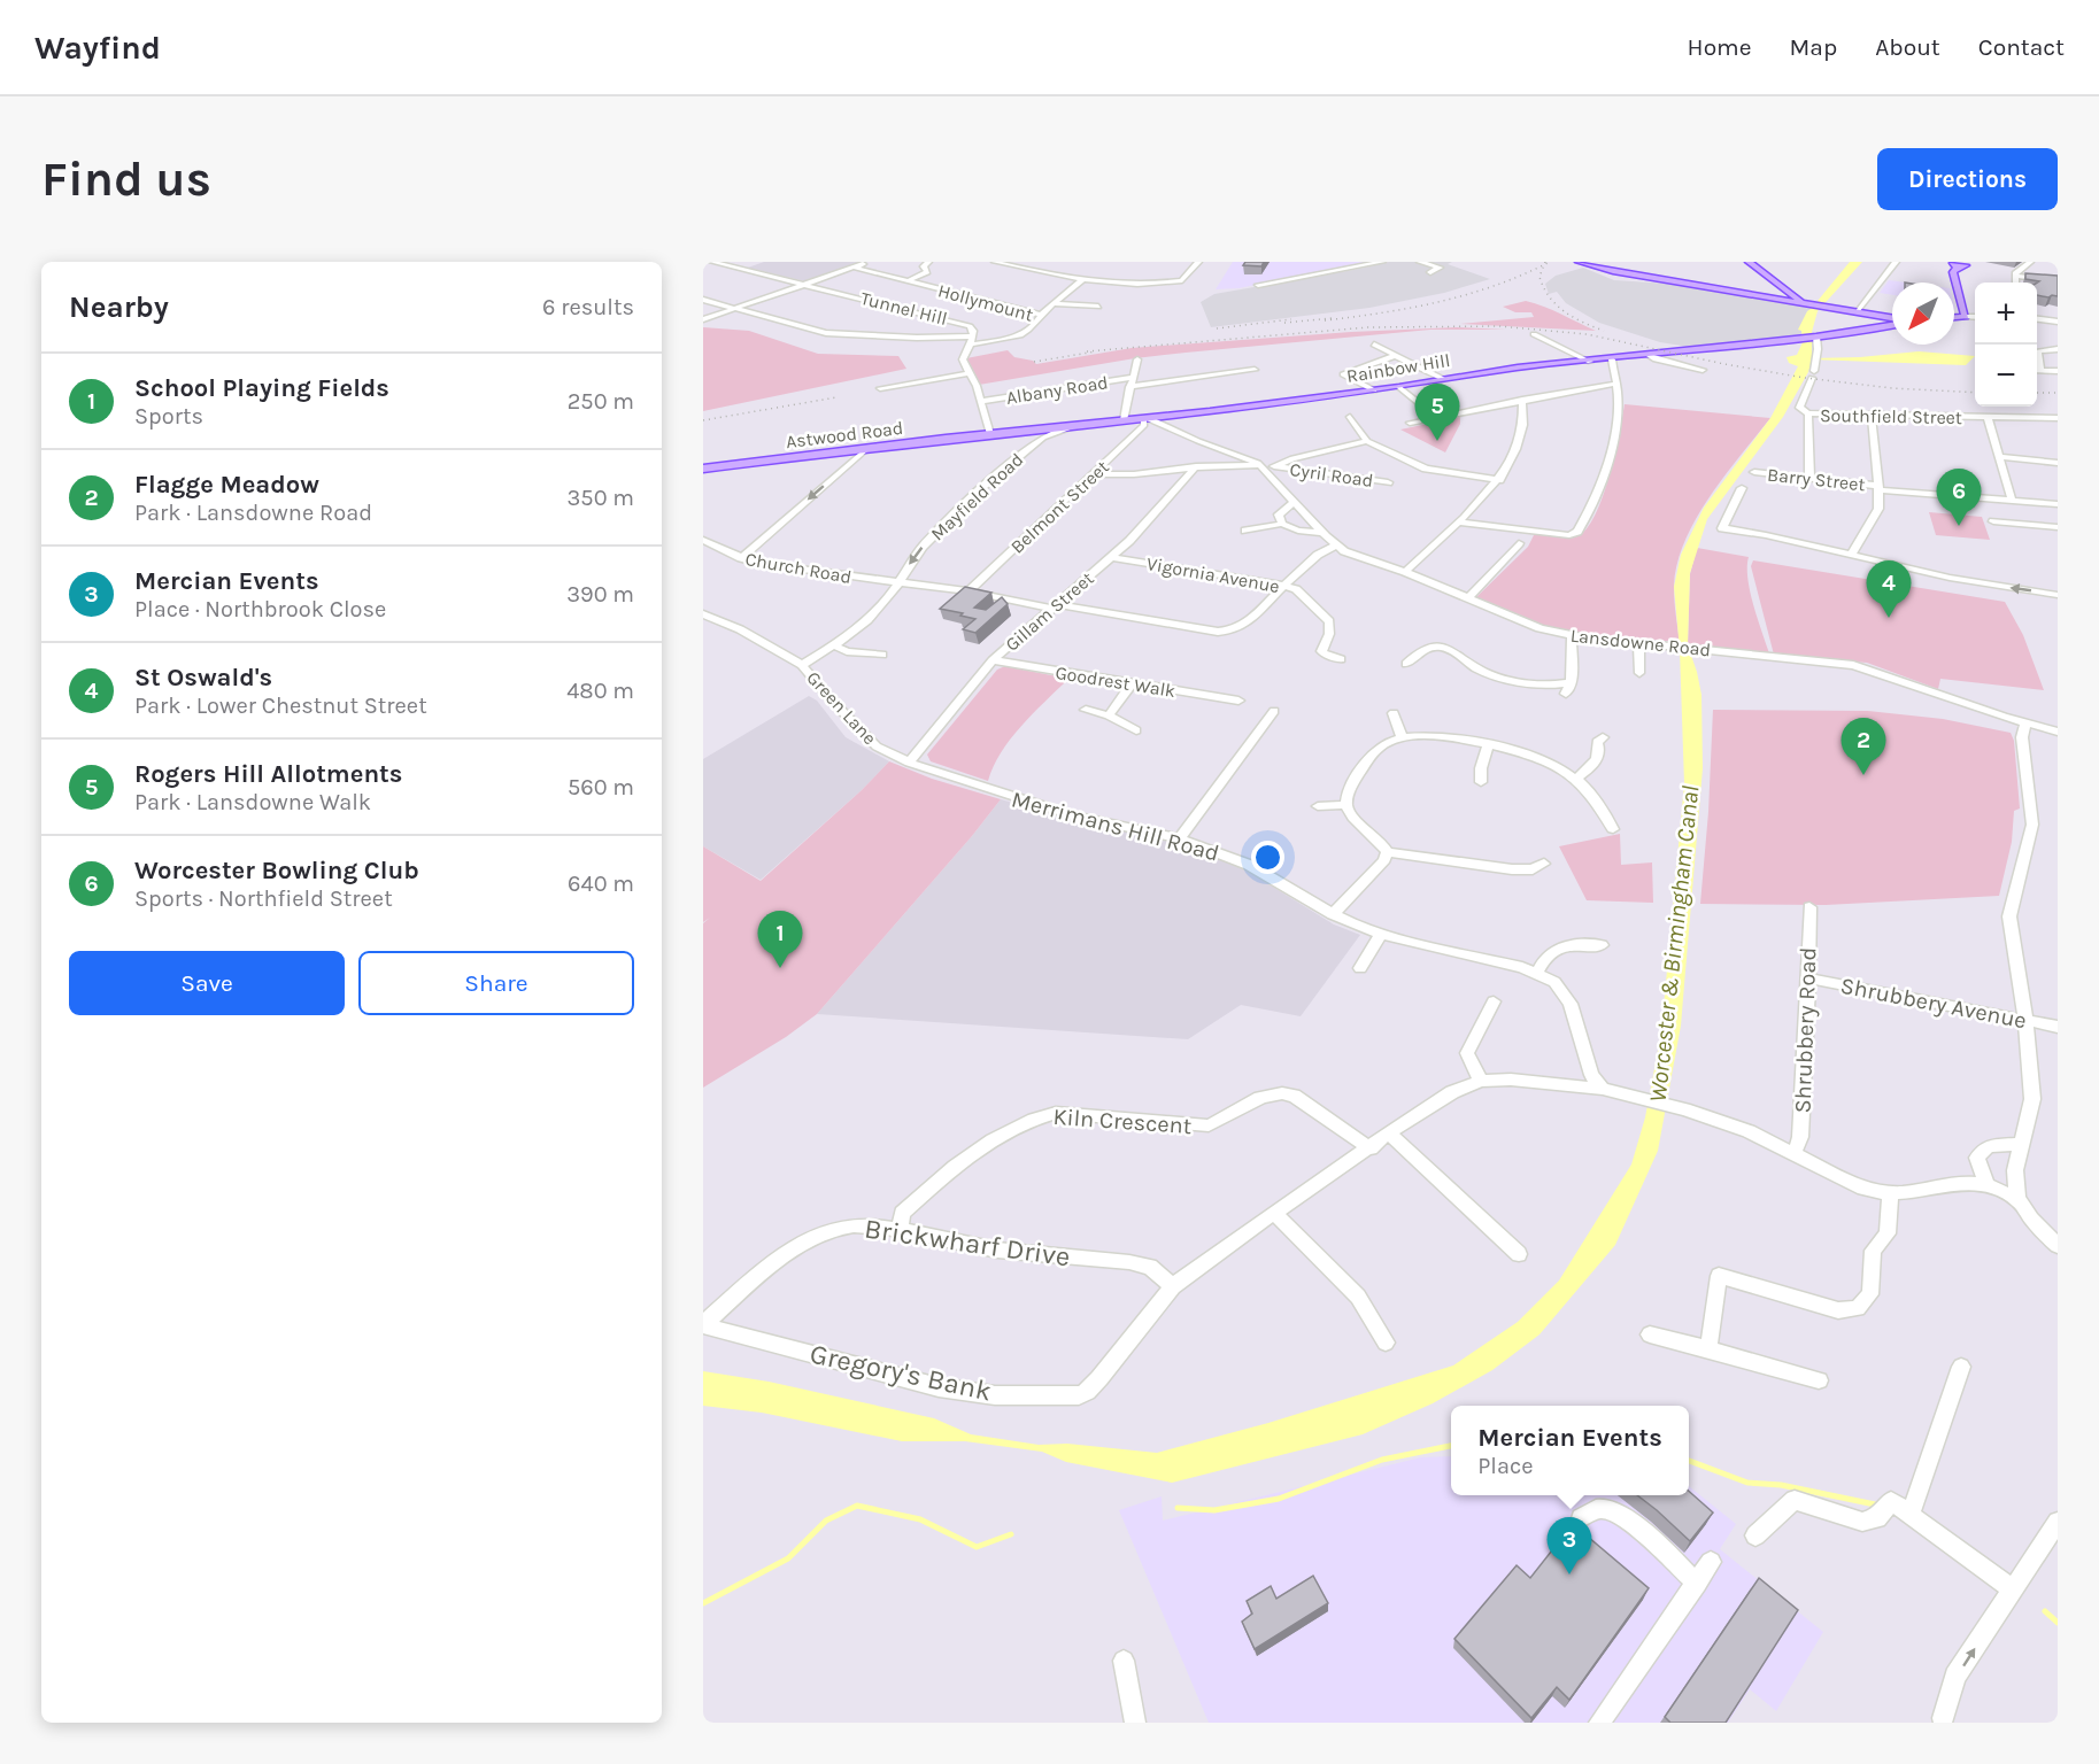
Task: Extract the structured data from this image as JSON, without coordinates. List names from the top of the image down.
{
  "streets": {
    "main road": ["Rainbow Hill", "Astwood Road"],
    "street": [
      "Hollymount",
      "Tunnel Hill",
      "Albany Road",
      "Southfield Street",
      "Cyril Road",
      "Barry Street",
      "Mayfield Road",
      "Belmont Street",
      "Church Road",
      "Vigornia Avenue",
      "Gillam Street",
      "Lansdowne Road",
      "Goodrest Walk",
      "Green Lane",
      "Merrimans Hill Road",
      "Shrubbery Avenue",
      "Shrubbery Road",
      "Kiln Crescent",
      "Brickwharf Drive",
      "Gregory's Bank"
    ]
  },
  "crossings": [
    ["Hollymount", "Tunnel Hill"],
    ["Rainbow Hill", "Astwood Road"],
    ["Rainbow Hill", "Mayfield Road"],
    ["Rainbow Hill", "Belmont Street"],
    ["Rainbow Hill", "Lansdowne Road"],
    ["Cyril Road", "Lansdowne Road"],
    ["Mayfield Road", "Church Road"],
    ["Mayfield Road", "Green Lane"],
    ["Belmont Street", "Church Road"],
    ["Belmont Street", "Lansdowne Road"],
    ["Church Road", "Vigornia Avenue"],
    ["Church Road", "Gillam Street"],
    ["Church Road", "Lansdowne Road"],
    ["Vigornia Avenue", "Gillam Street"],
    ["Gillam Street", "Goodrest Walk"],
    ["Gillam Street", "Green Lane"],
    ["Gillam Street", "Merrimans Hill Road"],
    ["Green Lane", "Merrimans Hill Road"],
    ["Merrimans Hill Road", "Gregory's Bank"],
    ["Shrubbery Avenue", "Shrubbery Road"],
    ["Shrubbery Road", "Gregory's Bank"],
    ["Kiln Crescent", "Brickwharf Drive"],
    ["Kiln Crescent", "Gregory's Bank"],
    ["Brickwharf Drive", "Gregory's Bank"]
  ],
  "water": ["Worcester & Birmingham Canal"],
  "north": "bottom left",
  "page": {
    "header": "Wayfind",
    "nav": [
      "Home",
      "Map",
      "About",
      "Contact"
    ],
    "buttons": [
      "Directions",
      ["Save", "Share"]
    ],
    "title": "Find us",
    "heading": ["Nearby", "6 results"],
    "map_buttons": ["+", "−"],
    "list": [
      {
        "mark": "1",
        "name": "School Playing Fields",
        "note": "Sports",
        "value": "250 m"
      },
      {
        "mark": "2",
        "name": "Flagge Meadow",
        "note": "Park · Lansdowne Road",
        "value": "350 m"
      },
      {
        "mark": "3",
        "name": "Mercian Events",
        "note": "Place · Northbrook Close",
        "value": "390 m"
      },
      {
        "mark": "4",
        "name": "St Oswald's",
        "note": "Park · Lower Chestnut Street",
        "value": "480 m"
      },
      {
        "mark": "5",
        "name": "Rogers Hill Allotments",
        "note": "Park · Lansdowne Walk",
        "value": "560 m"
      },
      {
        "mark": "6",
        "name": "Worcester Bowling Club",
        "note": "Sports · Northfield Street",
        "value": "640 m"
      }
    ],
    "pins": [
      "5",
      "6",
      "4",
      "2",
      "1",
      "3"
    ],
    "popup": ["Mercian Events", "Place"]
  }
}
